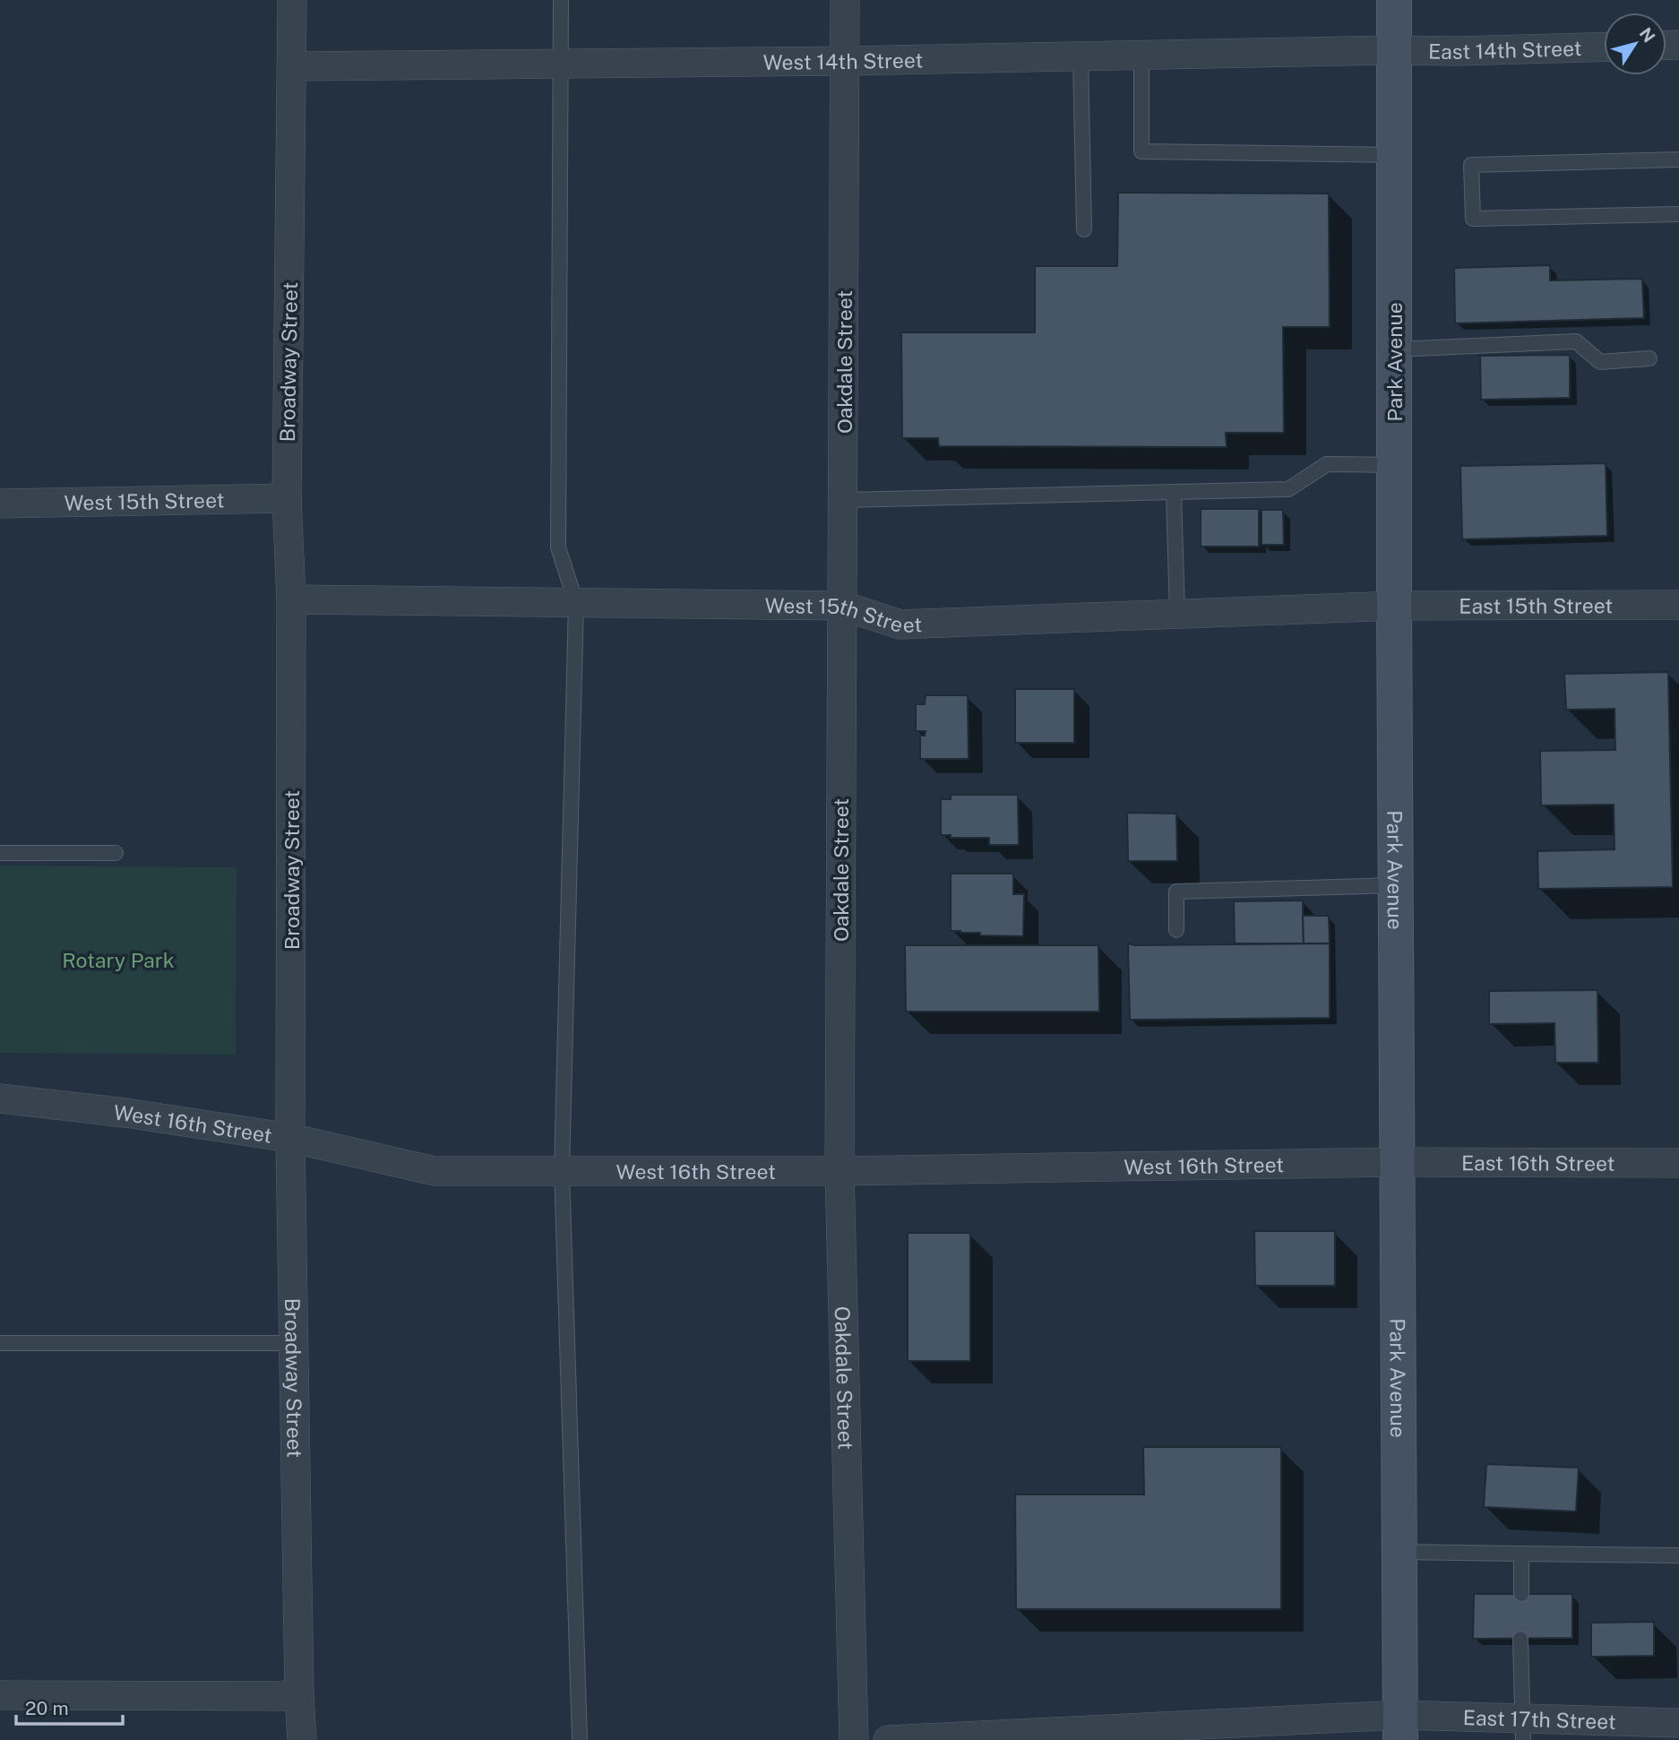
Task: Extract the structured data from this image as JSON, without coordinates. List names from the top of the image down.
{
  "streets": {
    "main road": ["Park Avenue"],
    "street": [
      "East 14th Street",
      "West 14th Street",
      "Broadway Street",
      "Oakdale Street",
      "West 15th Street",
      "East 15th Street",
      "West 16th Street",
      "East 16th Street",
      "East 17th Street"
    ]
  },
  "crossings": [
    ["East 14th Street", "West 14th Street"],
    ["East 14th Street", "Park Avenue"],
    ["West 14th Street", "Broadway Street"],
    ["West 14th Street", "Oakdale Street"],
    ["West 14th Street", "Park Avenue"],
    ["Broadway Street", "West 15th Street"],
    ["Broadway Street", "West 16th Street"],
    ["Oakdale Street", "West 15th Street"],
    ["Oakdale Street", "West 16th Street"],
    ["Park Avenue", "West 15th Street"],
    ["Park Avenue", "East 15th Street"],
    ["Park Avenue", "West 16th Street"],
    ["Park Avenue", "East 16th Street"],
    ["Park Avenue", "East 17th Street"],
    ["West 15th Street", "East 15th Street"],
    ["West 16th Street", "East 16th Street"]
  ],
  "parks": ["Rotary Park"],
  "scale_bar": "20 m",
  "north": "top right"
}
